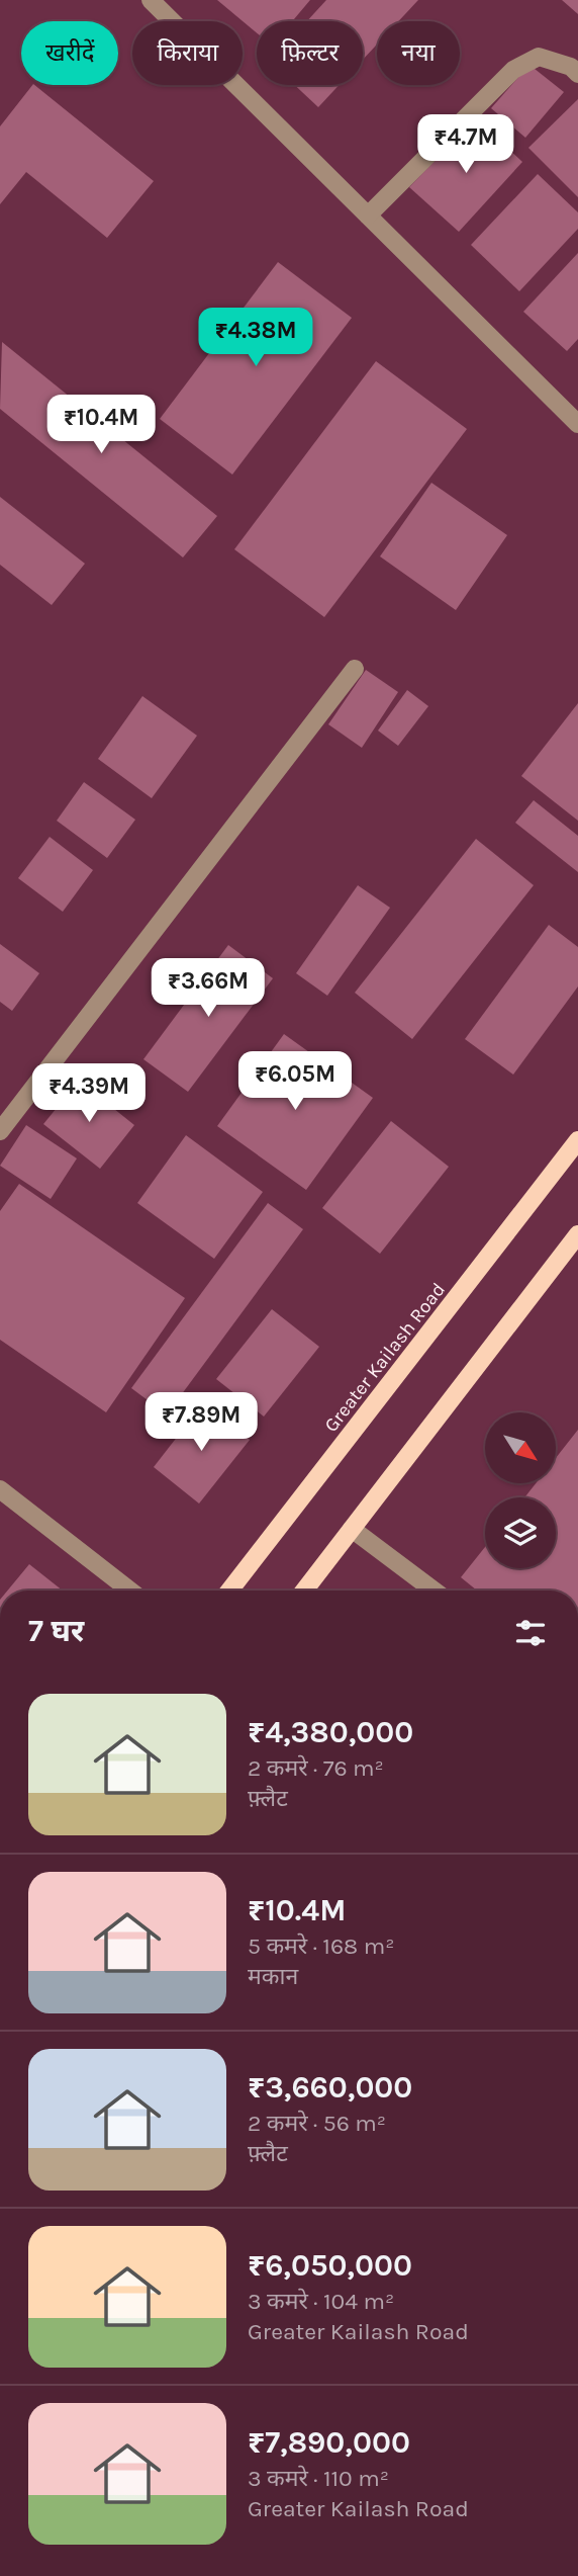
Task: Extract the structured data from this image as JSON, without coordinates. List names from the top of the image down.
{
  "streets": {
    "main road": ["Greater Kailash Road"]
  },
  "north": "bottom right",
  "page": {
    "chip": [
      "खरीदें",
      "किराया",
      "फ़िल्टर",
      "नया"
    ],
    "price": [
      "₹4.7M",
      "₹4.38M",
      "₹10.4M",
      "₹3.66M",
      "₹6.05M",
      "₹4.39M",
      "₹7.89M"
    ],
    "heading": "7 घर",
    "list": [
      {
        "name": "₹4,380,000",
        "note": "2 कमरे · 76 m² · फ़्लैट"
      },
      {
        "name": "₹10.4M",
        "note": "5 कमरे · 168 m² · मकान"
      },
      {
        "name": "₹3,660,000",
        "note": "2 कमरे · 56 m² · फ़्लैट"
      },
      {
        "name": "₹6,050,000",
        "note": "3 कमरे · 104 m² · Greater Kailash Road"
      },
      {
        "name": "₹7,890,000",
        "note": "3 कमरे · 110 m² · Greater Kailash Road"
      }
    ]
  }
}
